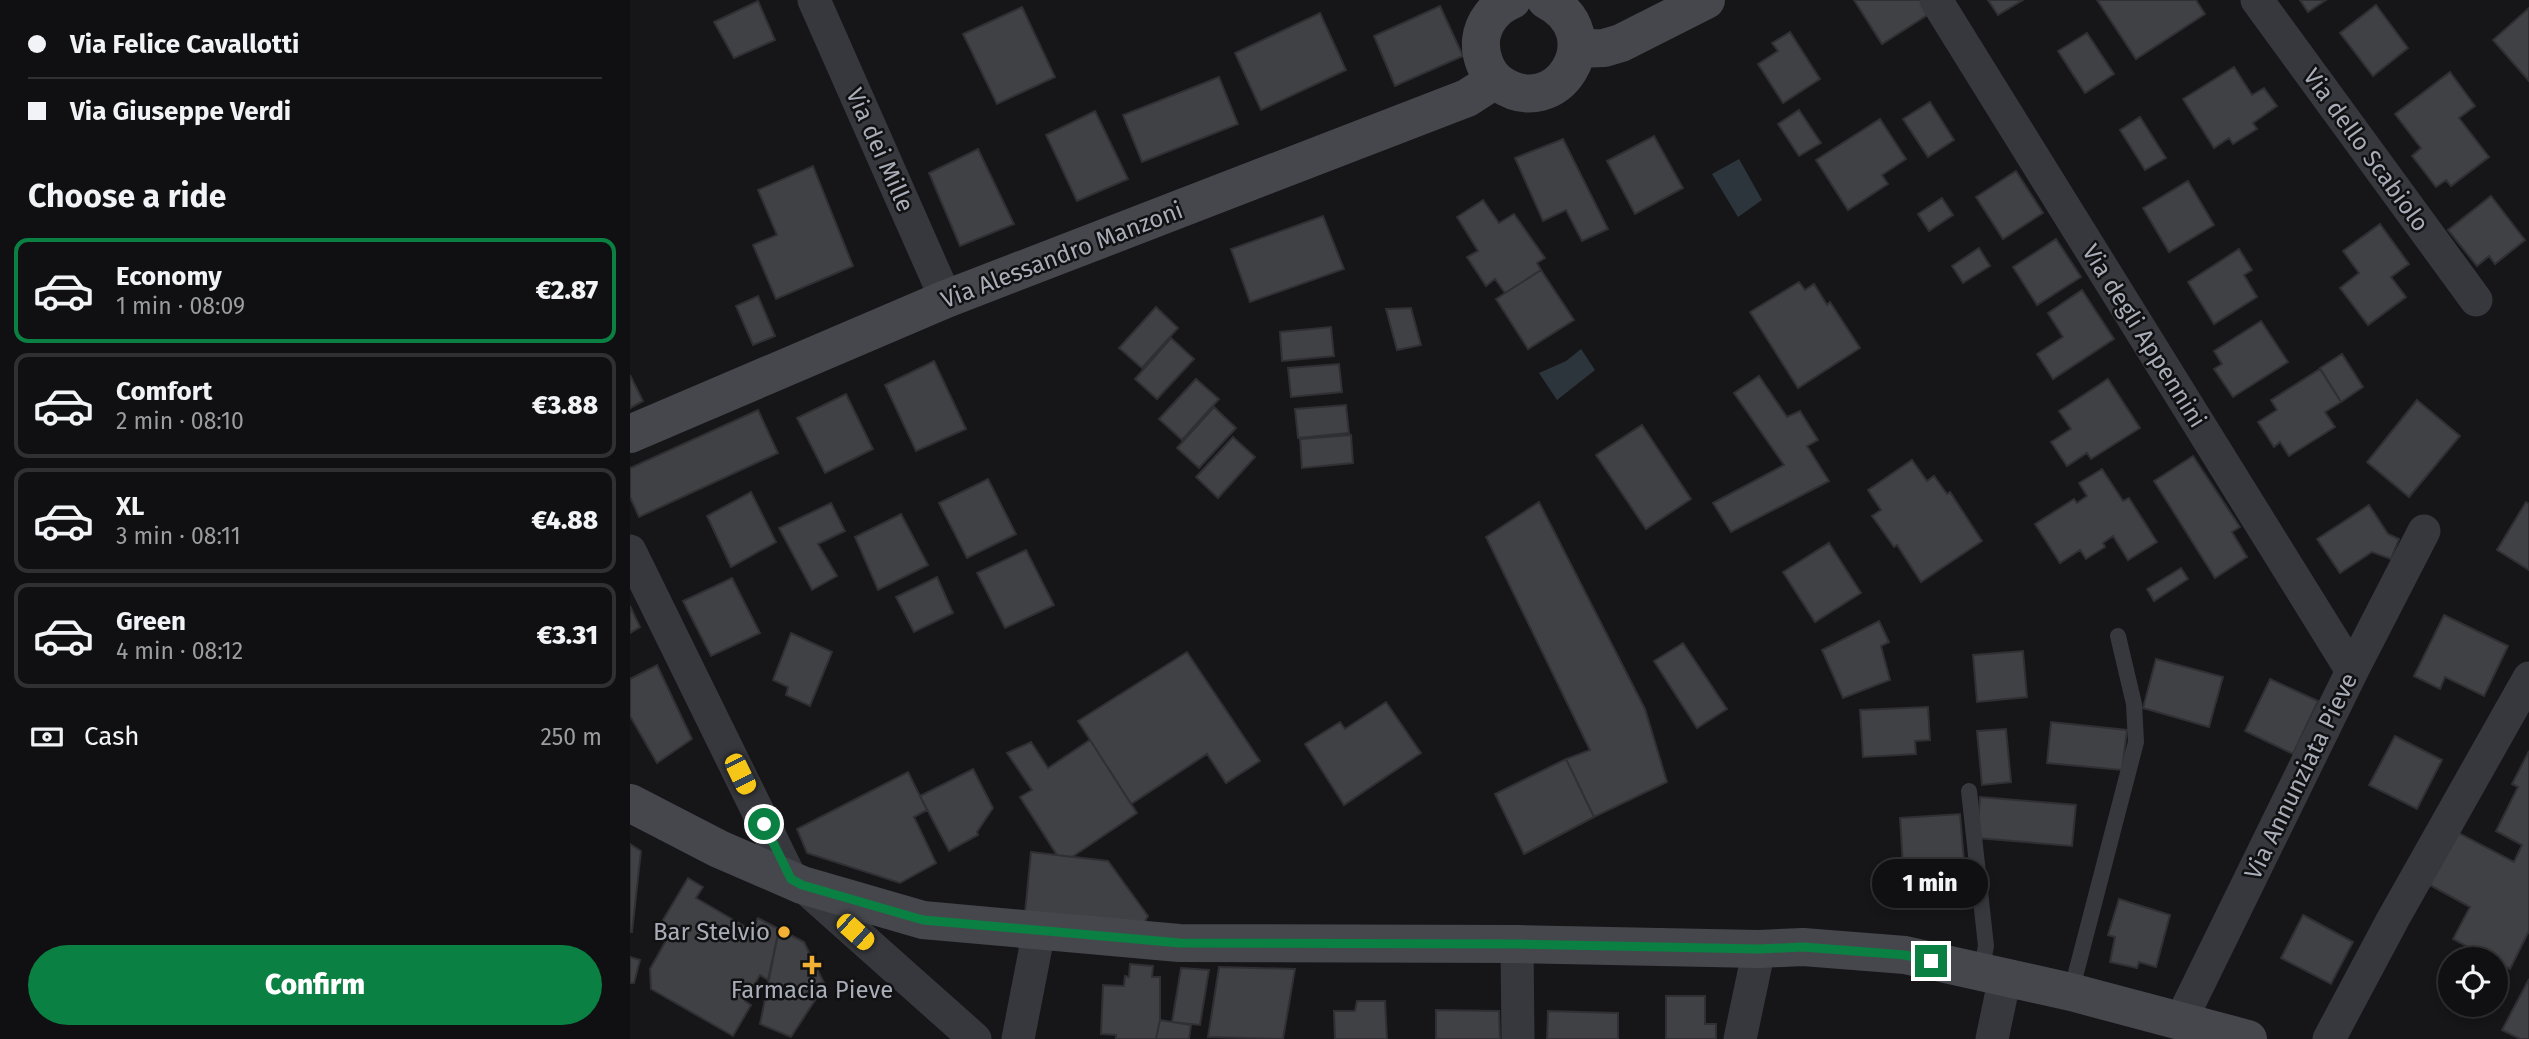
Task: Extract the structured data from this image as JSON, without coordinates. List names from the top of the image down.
{
  "streets": {
    "street": [
      "Via dei Mille",
      "Via dello Scabiolo",
      "Via Alessandro Manzoni",
      "Via degli Appennini",
      "Via Annunziata Pieve"
    ]
  },
  "crossings": [
    ["Via dei Mille", "Via Alessandro Manzoni"],
    ["Via degli Appennini", "Via Annunziata Pieve"]
  ],
  "places": {
    "other": ["Bar Stelvio"],
    "health": ["Farmacia Pieve"]
  },
  "page": {
    "banner": ["Via Felice Cavallotti", "Via Giuseppe Verdi"],
    "heading": "Choose a ride",
    "list": [
      {
        "name": "Economy",
        "note": "1 min · 08:09",
        "value": "€2.87"
      },
      {
        "name": "Comfort",
        "note": "2 min · 08:10",
        "value": "€3.88"
      },
      {
        "name": "XL",
        "note": "3 min · 08:11",
        "value": "€4.88"
      },
      {
        "name": "Green",
        "note": "4 min · 08:12",
        "value": "€3.31"
      }
    ],
    "pay": ["Cash", "250 m"],
    "bubble": "1 min",
    "buttons": "Confirm"
  }
}
